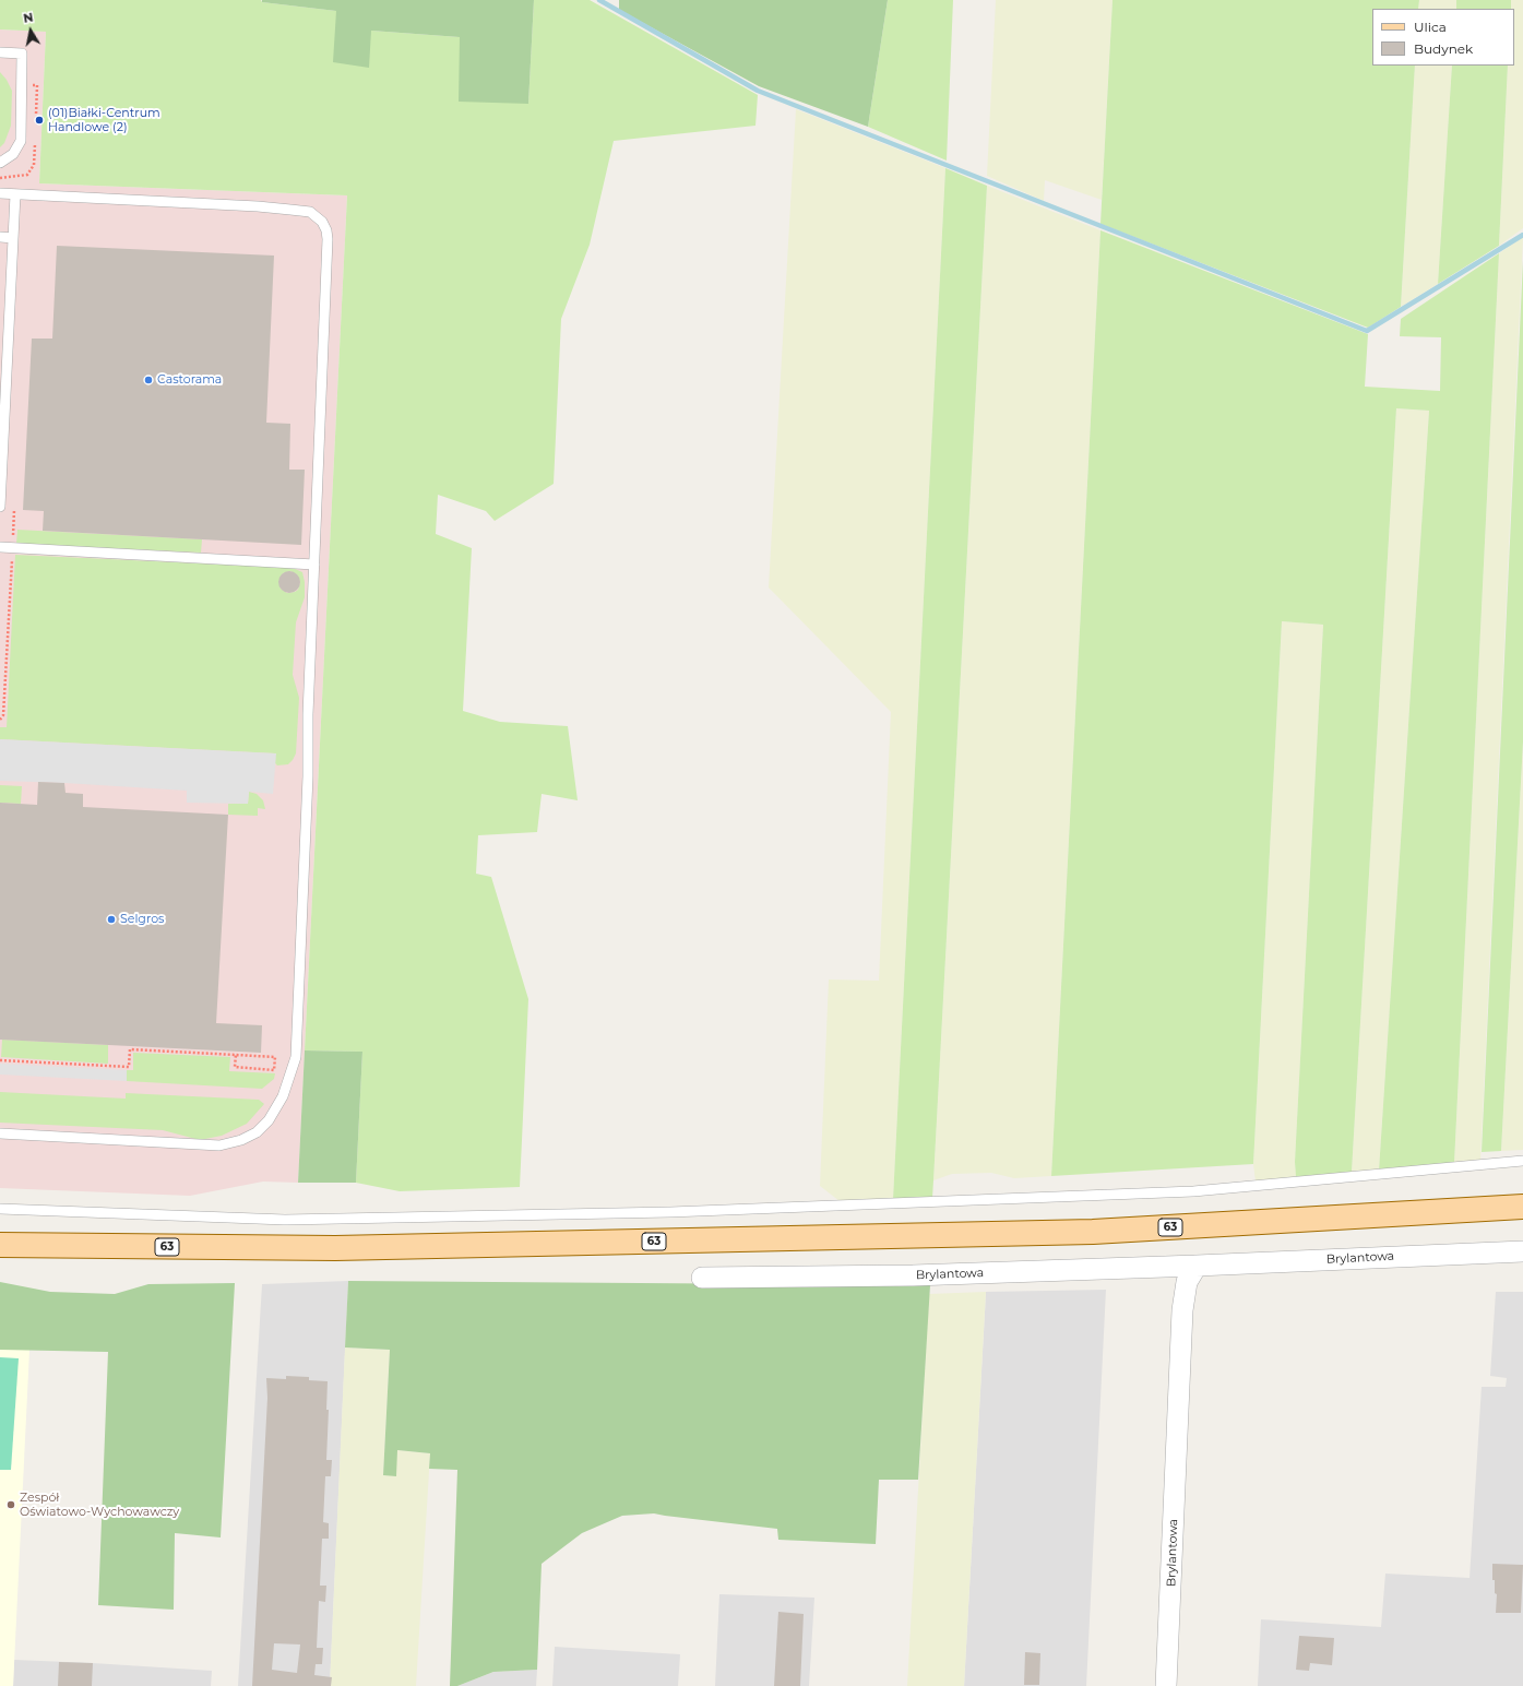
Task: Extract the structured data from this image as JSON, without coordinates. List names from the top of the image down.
{
  "streets": {
    "main road": ["63"],
    "street": ["Brylantowa"]
  },
  "places": [
    "(01)Białki-Centrum Handlowe (2)",
    "Castorama",
    "Selgros",
    "Zespół Oświatowo-Wychowawczy"
  ],
  "legend": ["Ulica", "Budynek"],
  "north": "top"
}
